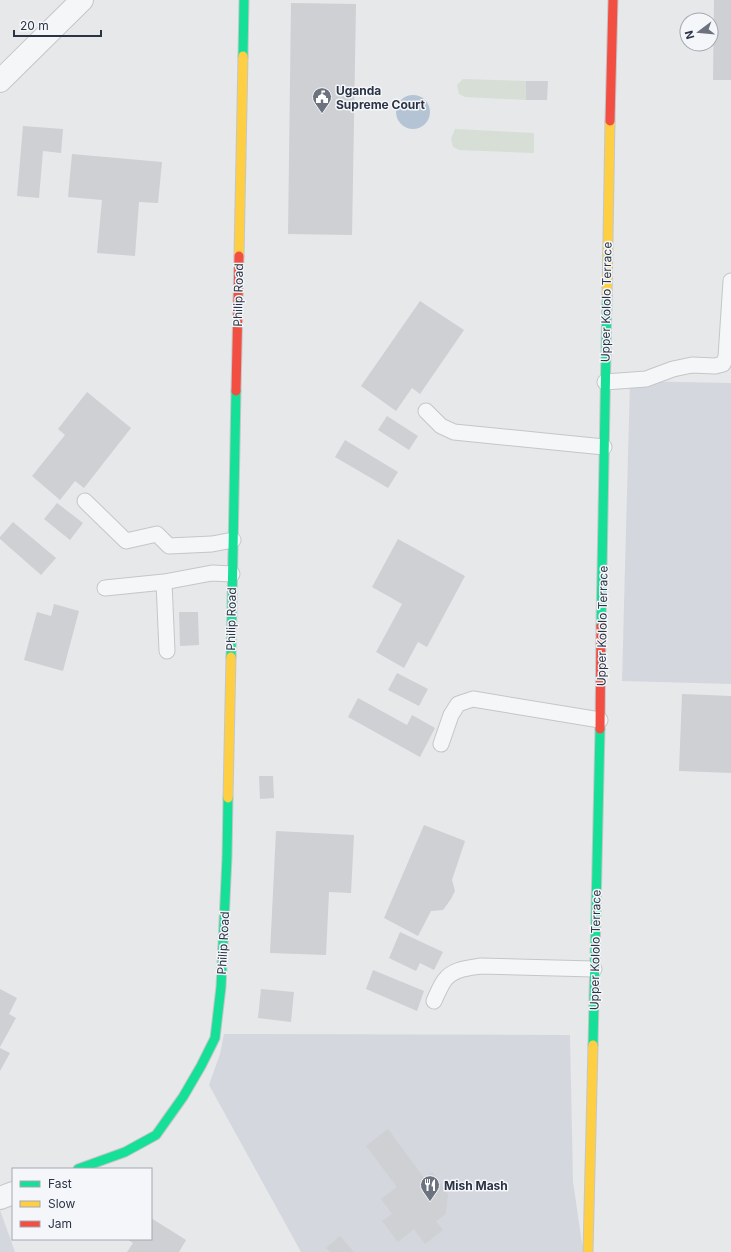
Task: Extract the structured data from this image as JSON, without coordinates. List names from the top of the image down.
{
  "streets": {
    "main road": ["Philip Road", "Upper Kololo Terrace"]
  },
  "places": {
    "public building": ["Uganda Supreme Court"],
    "restaurant": ["Mish Mash"]
  },
  "legend": ["Fast", "Slow", "Jam"],
  "scale_bar": "20 m",
  "north": "left"
}
